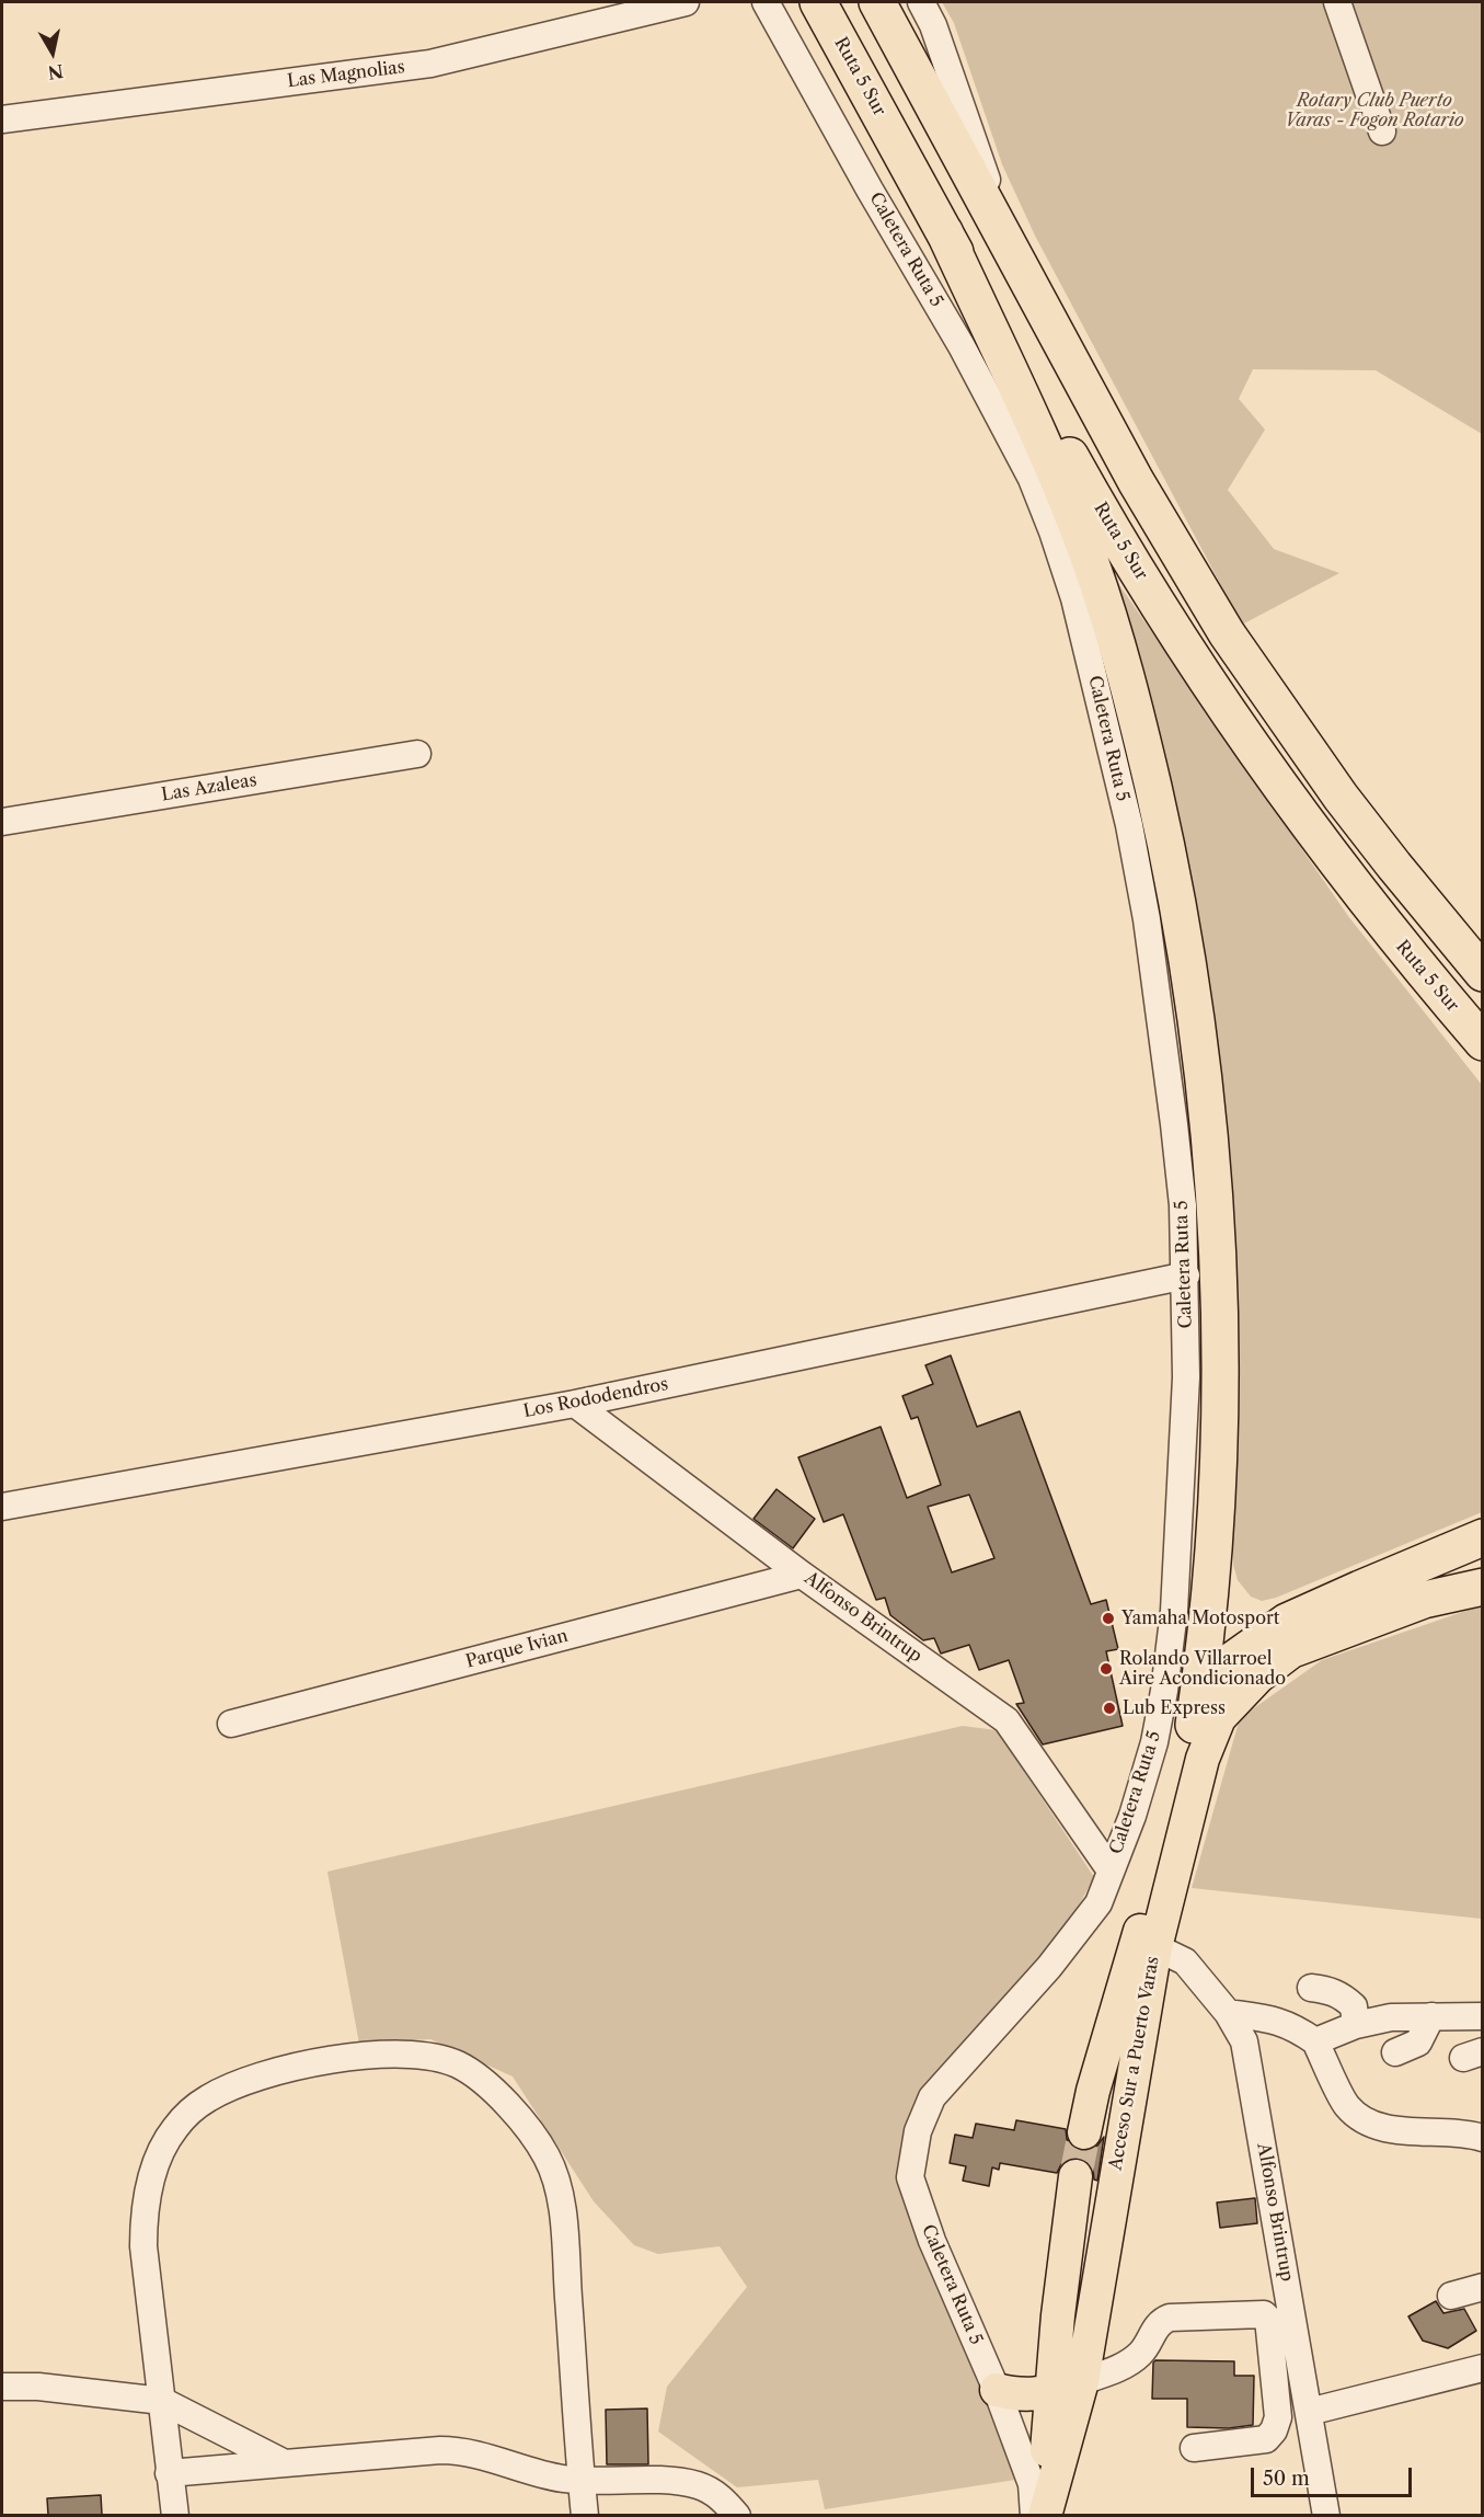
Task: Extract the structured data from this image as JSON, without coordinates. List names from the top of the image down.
{
  "streets": {
    "highway": ["Ruta 5 Sur"],
    "main road": ["Acceso Sur a Puerto Varas"],
    "street": [
      "Las Magnolias",
      "Caletera Ruta 5",
      "Las Azaleas",
      "Los Rododendros",
      "Alfonso Brintrup",
      "Parque Ivian"
    ]
  },
  "crossings": [
    ["Caletera Ruta 5", "Los Rododendros"],
    ["Caletera Ruta 5", "Alfonso Brintrup"],
    ["Los Rododendros", "Alfonso Brintrup"],
    ["Alfonso Brintrup", "Parque Ivian"],
    ["Alfonso Brintrup", "Acceso Sur a Puerto Varas"]
  ],
  "parks": ["Rotary Club Puerto Varas - Fogon Rotario"],
  "places": ["Yamaha Motosport", "Rolando Villarroel Aire Acondicionado", "Lub Express"],
  "scale_bar": "50 m",
  "north": "bottom"
}
